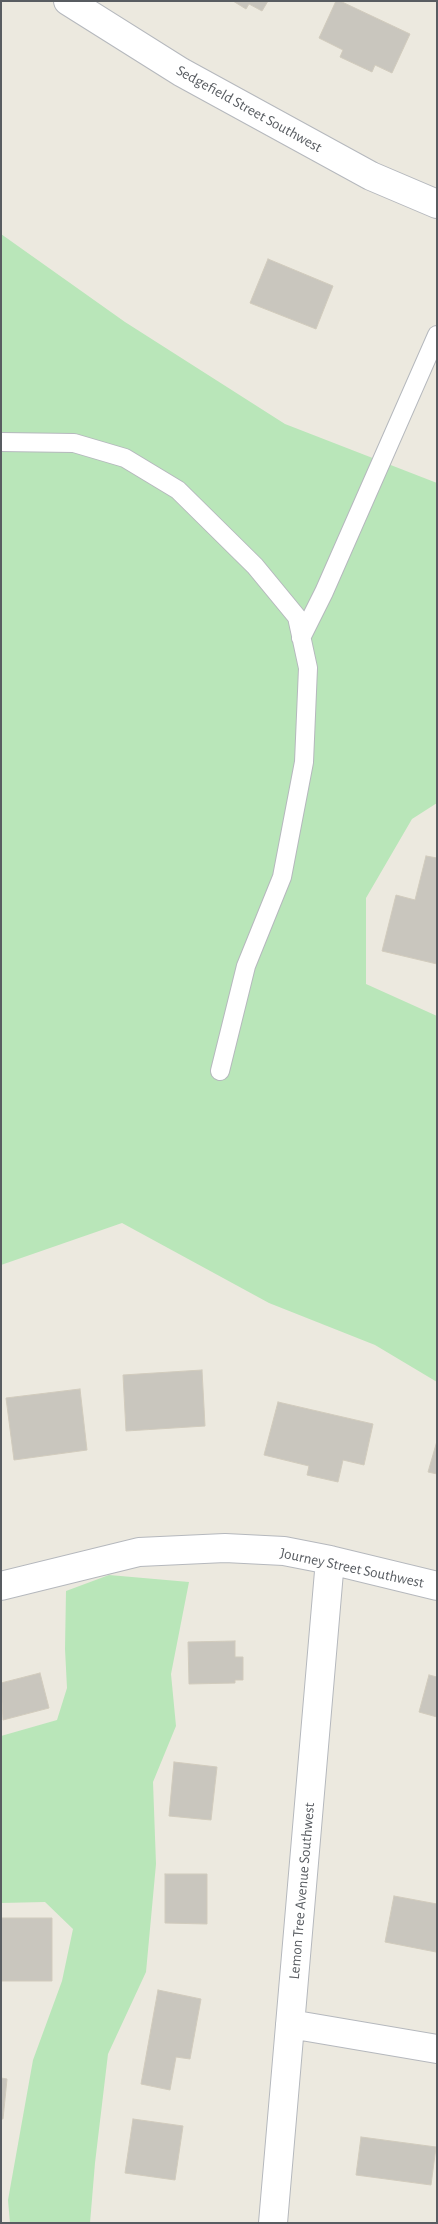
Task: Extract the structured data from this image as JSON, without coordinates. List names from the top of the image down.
{
  "streets": {
    "street": ["Sedgefield Street Southwest", "Journey Street Southwest", "Lemon Tree Avenue Southwest"]
  },
  "crossings": [
    ["Journey Street Southwest", "Lemon Tree Avenue Southwest"]
  ]
}
